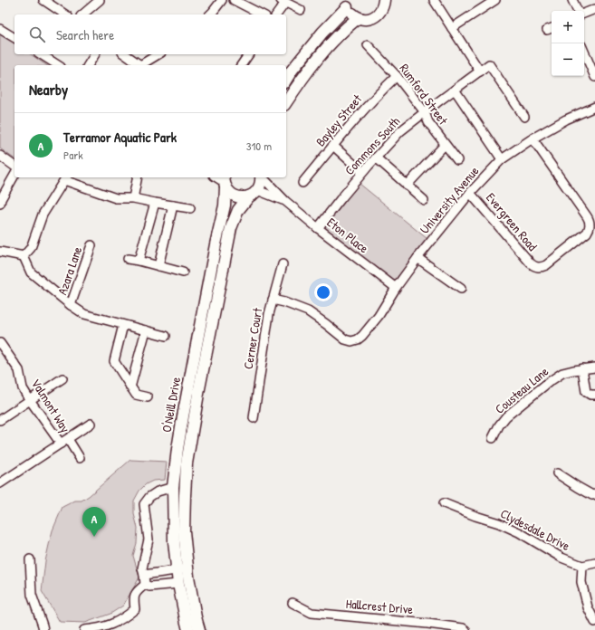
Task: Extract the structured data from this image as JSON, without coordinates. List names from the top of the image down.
{
  "streets": {
    "main road": ["O'Neill Drive"],
    "street": [
      "Rumford Street",
      "Bayley Street",
      "Commons South",
      "University Avenue",
      "Evergreen Road",
      "Eton Place",
      "Azara Lane",
      "Cerner Court",
      "Cousteau Lane",
      "Valmont Way",
      "Clydesdale Drive",
      "Hallcrest Drive"
    ]
  },
  "crossings": [
    ["Rumford Street", "Bayley Street"],
    ["Rumford Street", "Commons South"],
    ["Commons South", "Eton Place"],
    ["University Avenue", "Evergreen Road"],
    ["University Avenue", "Eton Place"],
    ["University Avenue", "Cerner Court"],
    ["Eton Place", "O'Neill Drive"]
  ],
  "page": {
    "map_buttons": ["+", "−"],
    "search": "Search here",
    "heading": "Nearby",
    "list": [
      {
        "mark": "A",
        "name": "Terramor Aquatic Park",
        "note": "Park",
        "value": "310 m"
      }
    ],
    "pins": "A"
  }
}
